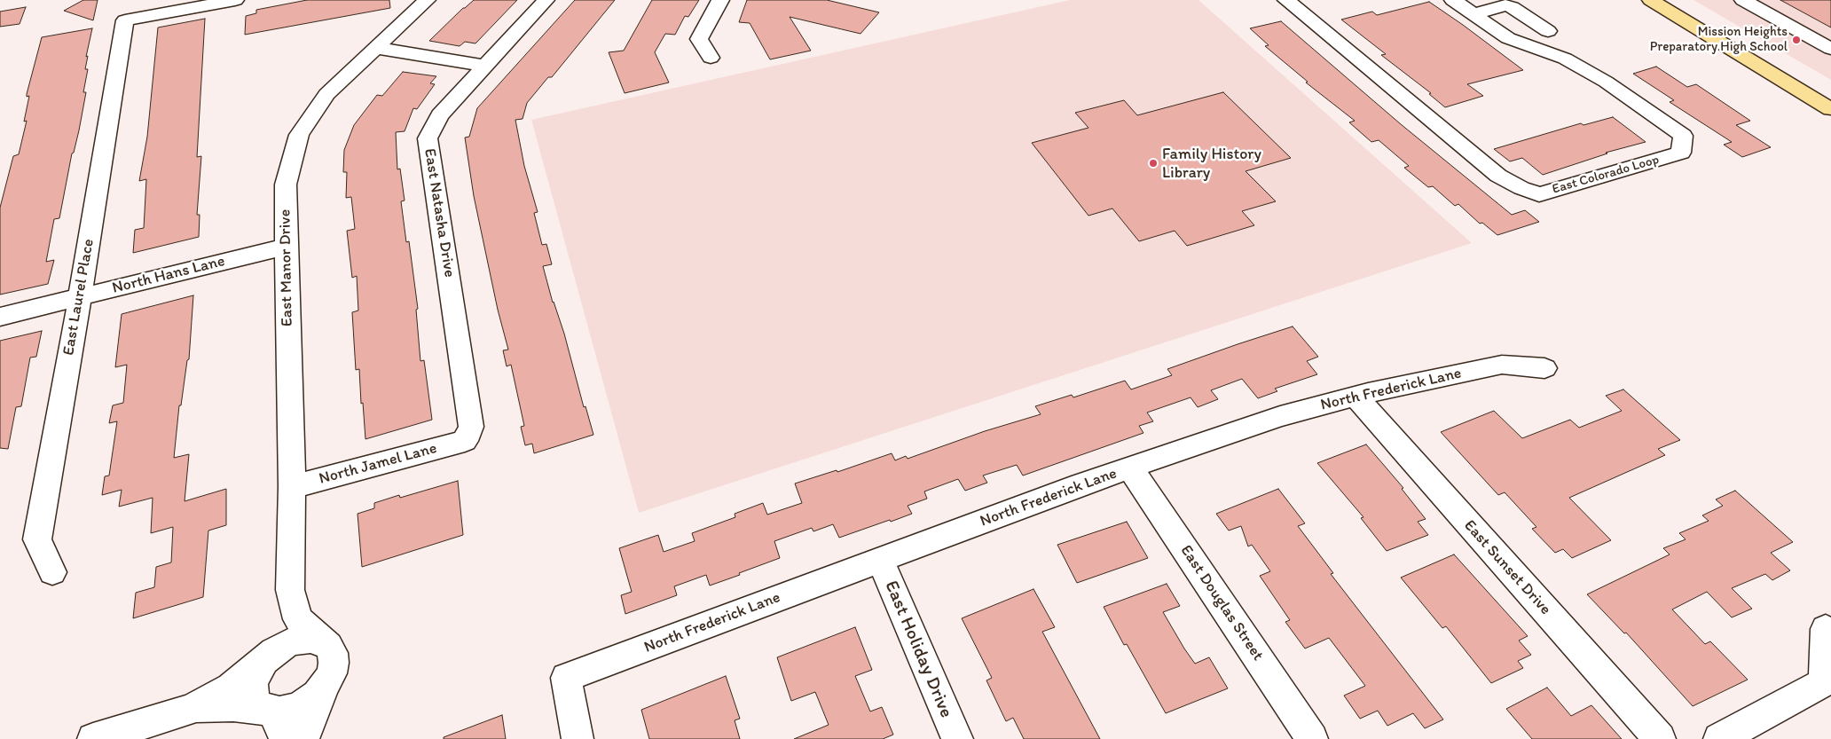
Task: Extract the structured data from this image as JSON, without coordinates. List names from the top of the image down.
{
  "streets": {
    "street": [
      "East Colorado Loop",
      "East Natasha Drive",
      "East Manor Drive",
      "North Hans Lane",
      "East Laurel Place",
      "North Frederick Lane",
      "North Jamel Lane",
      "East Sunset Drive",
      "East Douglas Street",
      "East Holiday Drive"
    ]
  },
  "crossings": [
    ["East Natasha Drive", "North Jamel Lane"],
    ["East Manor Drive", "North Hans Lane"],
    ["East Manor Drive", "North Jamel Lane"],
    ["North Hans Lane", "East Laurel Place"],
    ["North Frederick Lane", "East Sunset Drive"],
    ["North Frederick Lane", "East Douglas Street"],
    ["North Frederick Lane", "East Holiday Drive"]
  ],
  "places": ["Mission Heights Preparatory High School", "Family History Library"]
}
